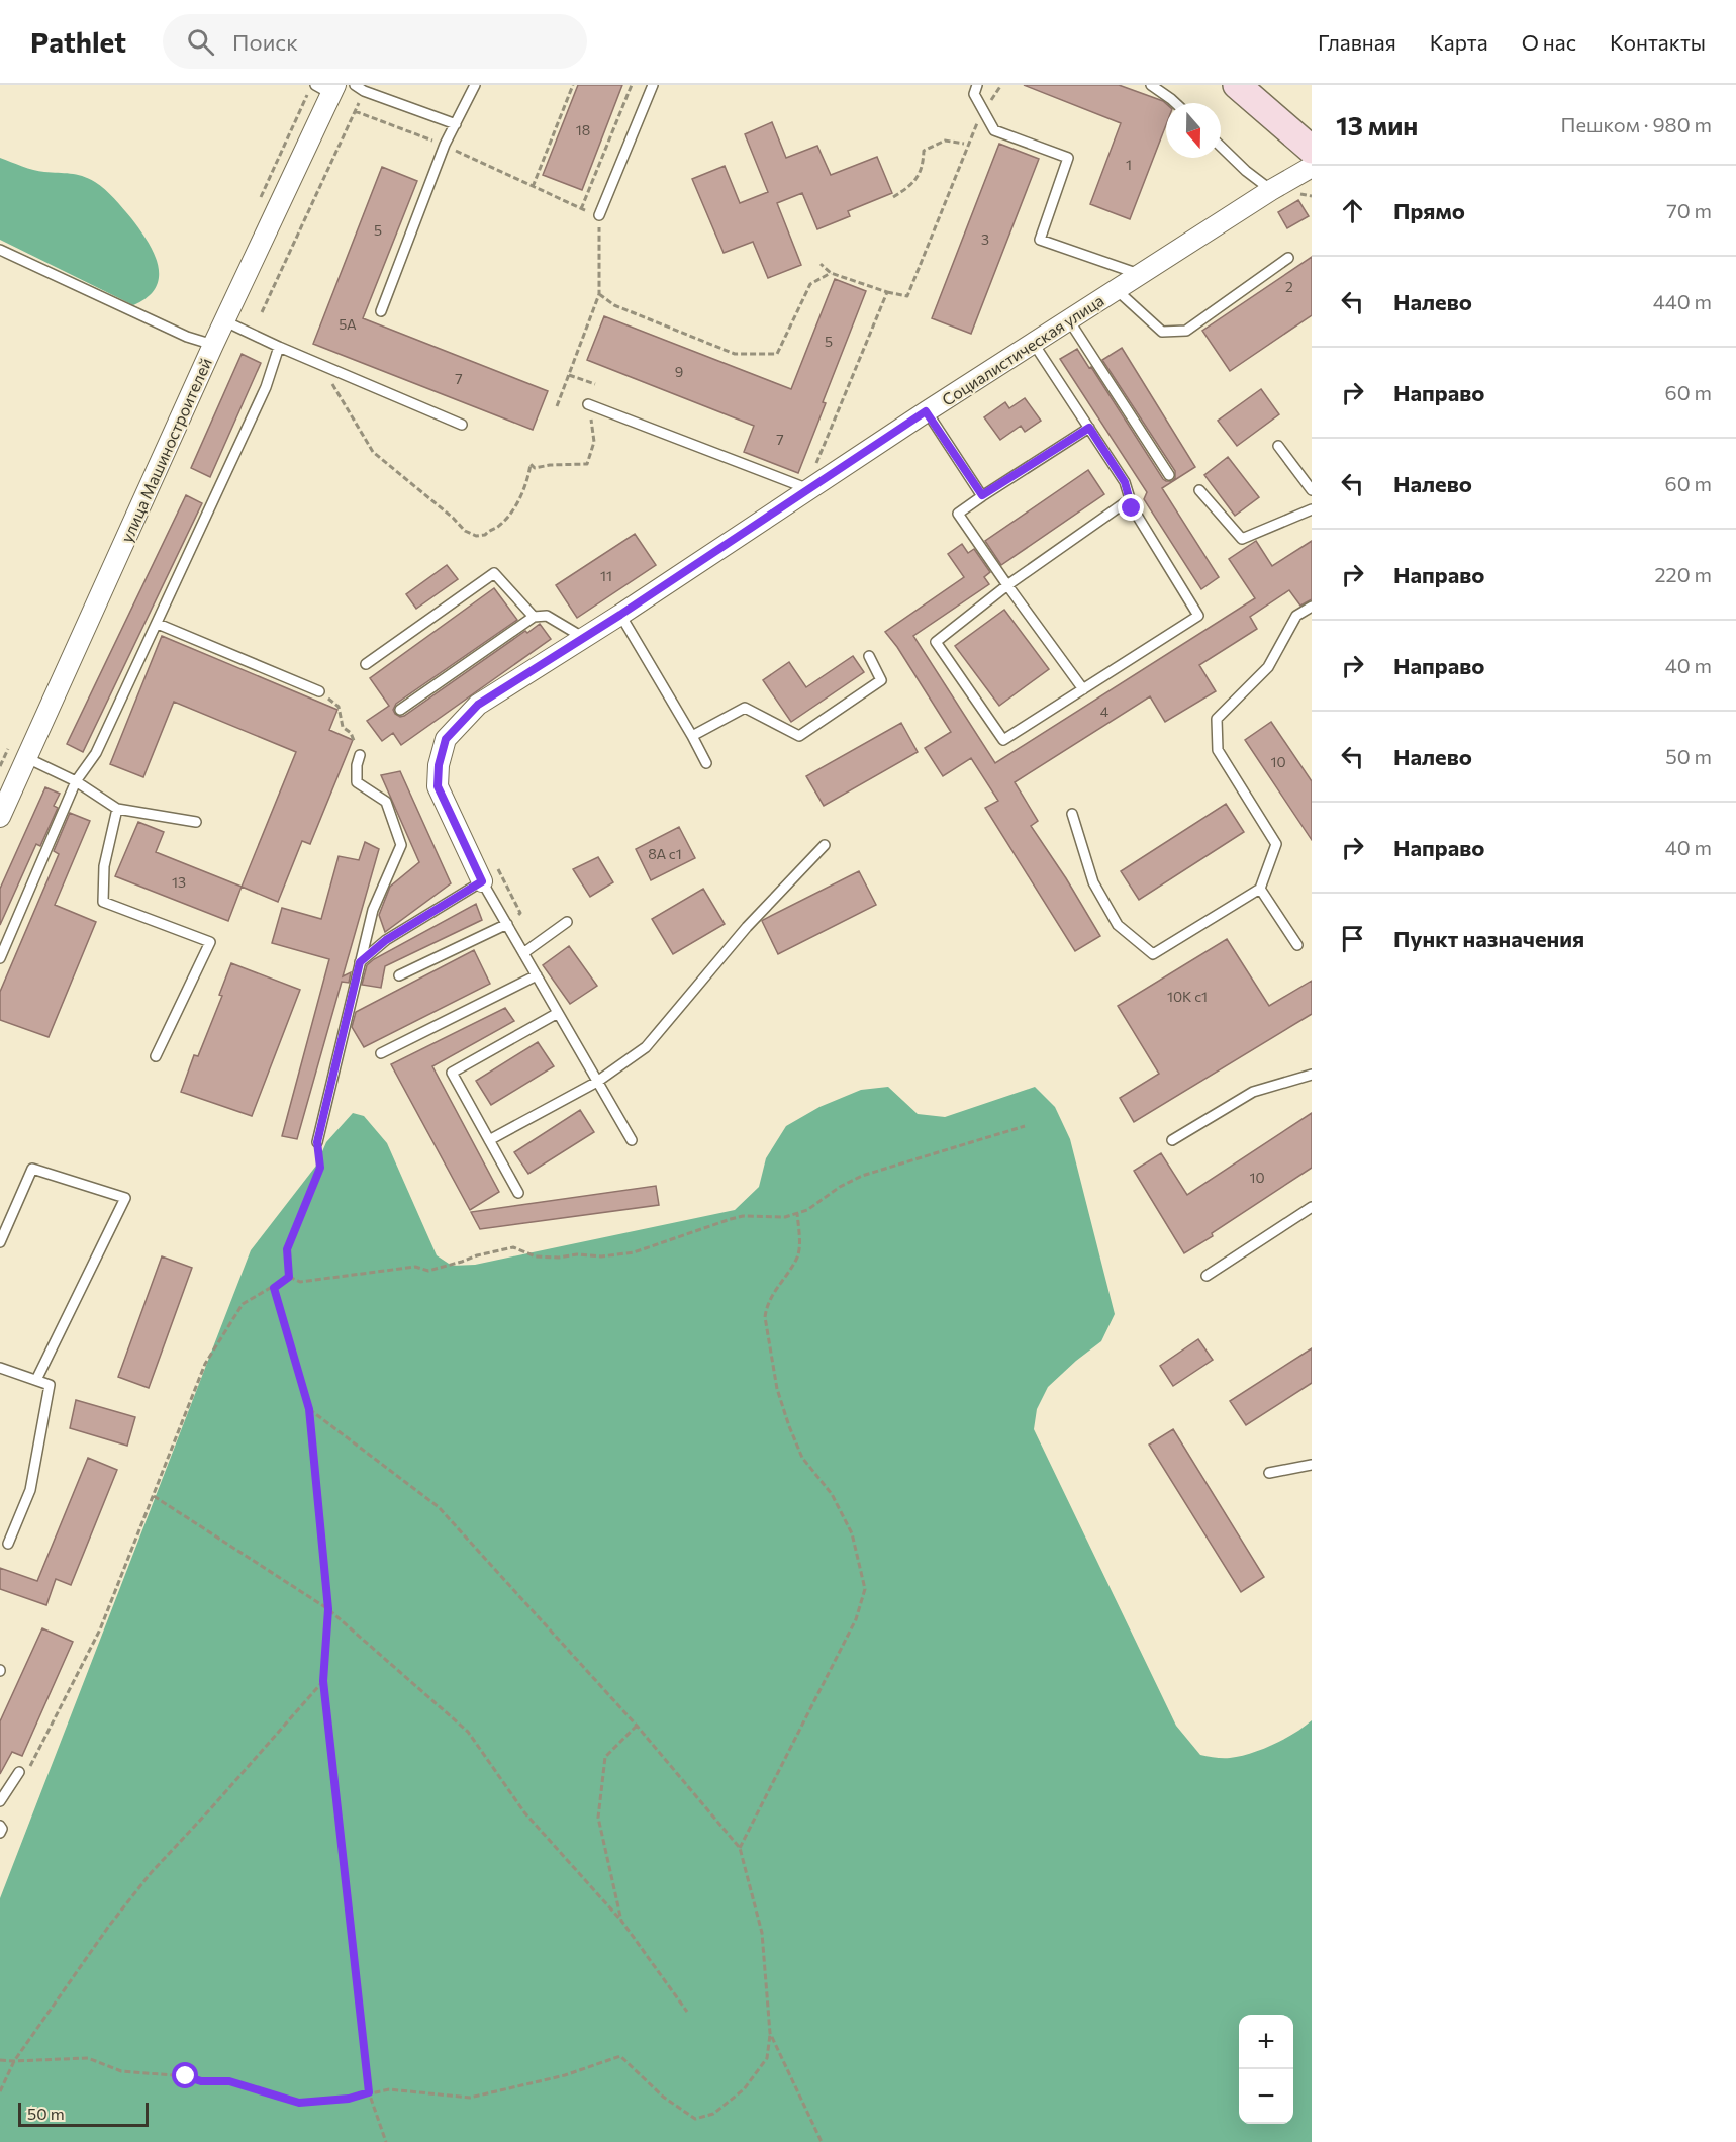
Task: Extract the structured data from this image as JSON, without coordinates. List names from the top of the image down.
{
  "streets": {
    "street": ["Социалистическая улица", "улица Машиностроителей"]
  },
  "house_numbers": [
    "18",
    "1",
    "5",
    "3",
    "2",
    "5А",
    "5",
    "9",
    "7",
    "7",
    "11",
    "4",
    "10",
    "8А с1",
    "13",
    "10К с1",
    "10"
  ],
  "scale_bar": "50 m",
  "north": "bottom",
  "page": {
    "header": "Pathlet",
    "search": "Поиск",
    "nav": [
      "Главная",
      "Карта",
      "О нас",
      "Контакты"
    ],
    "heading": ["13 мин", "Пешком · 980 m"],
    "list": [
      ["Прямо", "70 m"],
      ["Налево", "440 m"],
      ["Направо", "60 m"],
      ["Налево", "60 m"],
      ["Направо", "220 m"],
      ["Направо", "40 m"],
      ["Налево", "50 m"],
      ["Направо", "40 m"],
      "Пункт назначения"
    ],
    "map_buttons": ["+", "−"],
    "scale": "50 m"
  }
}
